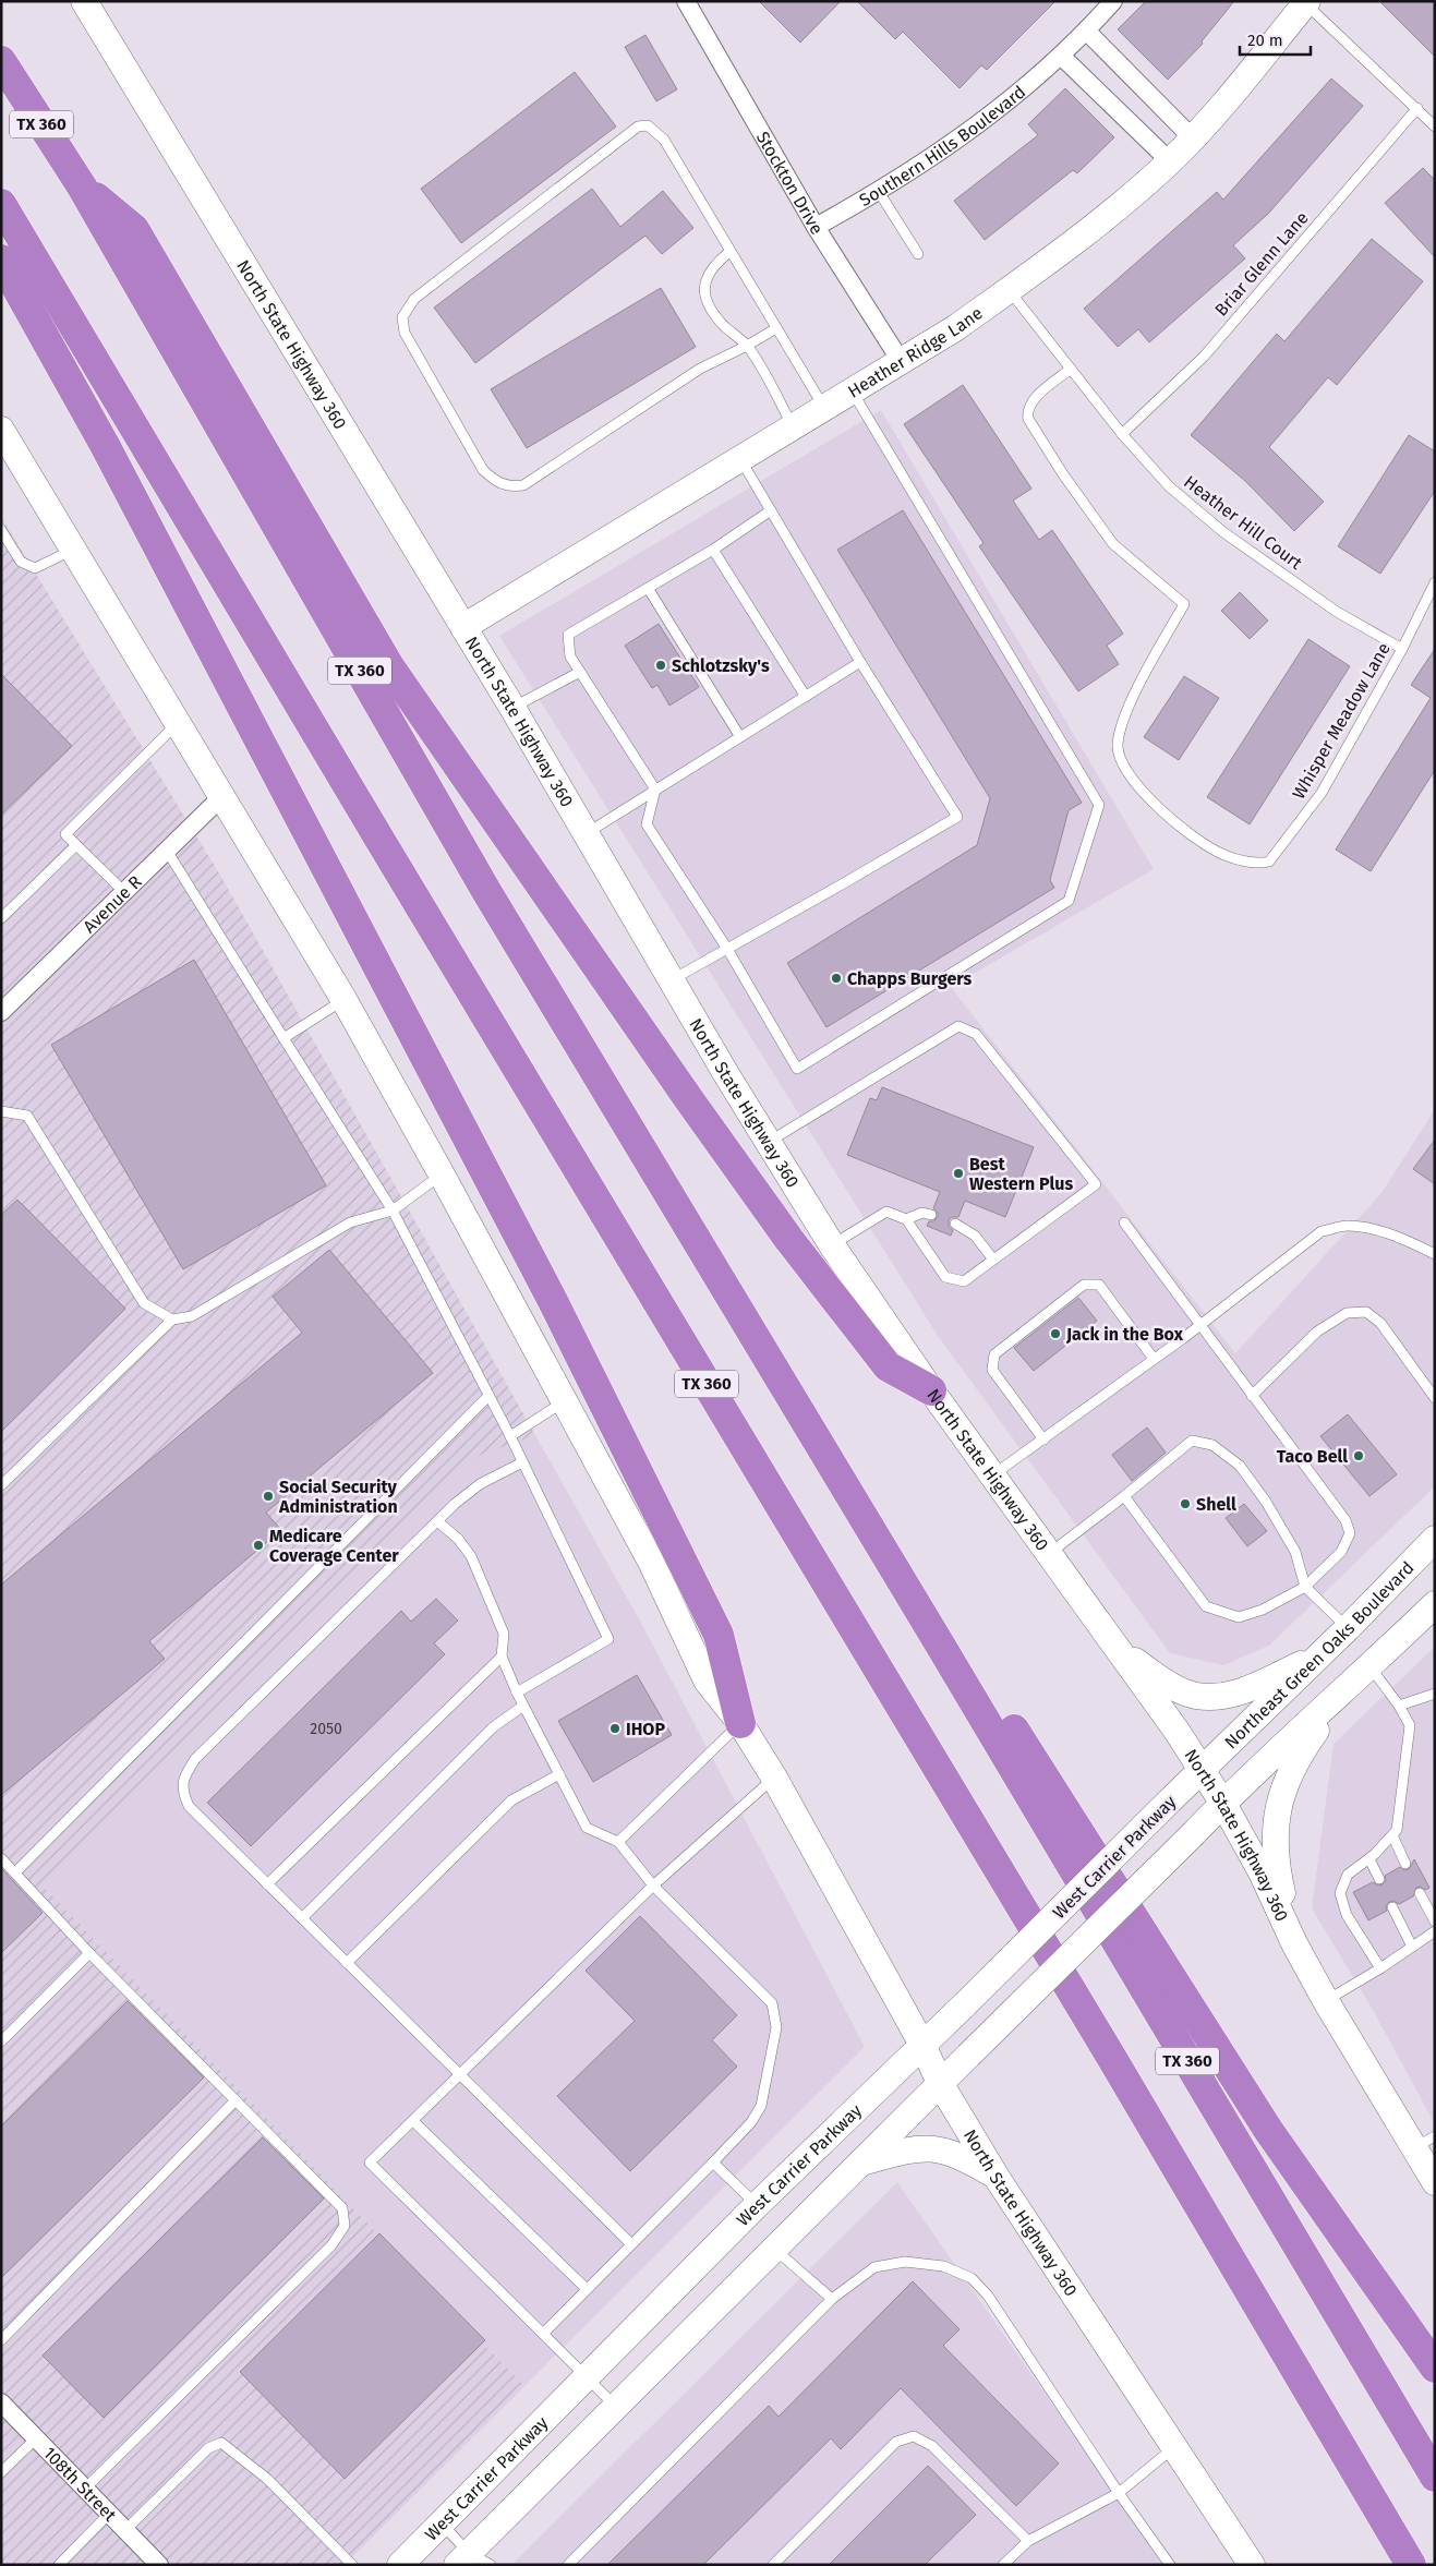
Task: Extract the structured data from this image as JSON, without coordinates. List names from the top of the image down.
{
  "streets": {
    "highway": ["TX 360"],
    "main road": [
      "North State Highway 360",
      "Heather Ridge Lane",
      "Northeast Green Oaks Boulevard",
      "West Carrier Parkway"
    ],
    "street": [
      "Southern Hills Boulevard",
      "Stockton Drive",
      "Avenue R",
      "108th Street"
    ],
    "lane": ["Briar Glenn Lane", "Heather Hill Court", "Whisper Meadow Lane"]
  },
  "crossings": [
    ["Southern Hills Boulevard", "Stockton Drive"],
    ["Stockton Drive", "Heather Ridge Lane"],
    ["Briar Glenn Lane", "Heather Hill Court"],
    ["North State Highway 360", "Heather Ridge Lane"],
    ["North State Highway 360", "Avenue R"],
    ["North State Highway 360", "Northeast Green Oaks Boulevard"],
    ["North State Highway 360", "West Carrier Parkway"],
    ["Heather Ridge Lane", "Heather Hill Court"],
    ["Heather Hill Court", "Whisper Meadow Lane"],
    ["Northeast Green Oaks Boulevard", "West Carrier Parkway"]
  ],
  "places": [
    "Schlotzsky's",
    "Chapps Burgers",
    "Best Western Plus",
    "Jack in the Box",
    "Taco Bell",
    "Social Security Administration",
    "Shell",
    "Medicare Coverage Center",
    "IHOP"
  ],
  "house_numbers": ["2050"],
  "scale_bar": "20 m"
}
